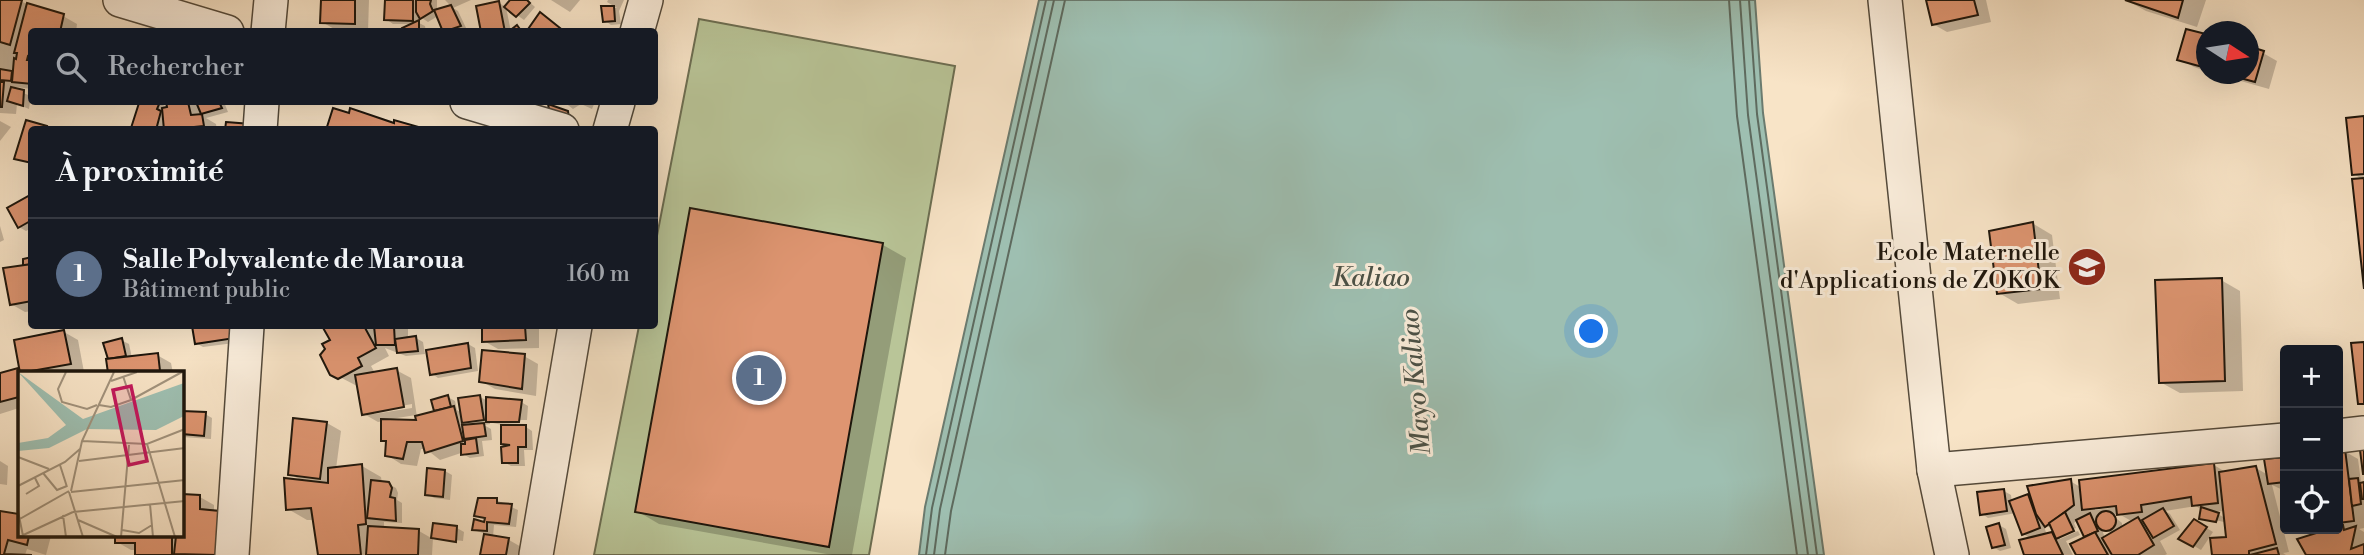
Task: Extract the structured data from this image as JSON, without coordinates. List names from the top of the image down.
{
  "water": ["Kaliao", "Mayo Kaliao"],
  "places": {
    "school or university": ["Ecole Maternelle d'Applications de ZOKOK"]
  },
  "north": "right",
  "page": {
    "search": "Rechercher",
    "heading": "À proximité",
    "list": [
      {
        "mark": "1",
        "name": "Salle Polyvalente de Maroua",
        "note": "Bâtiment public",
        "value": "160 m"
      }
    ],
    "map_buttons": ["+", "−"],
    "pins": "1"
  }
}
